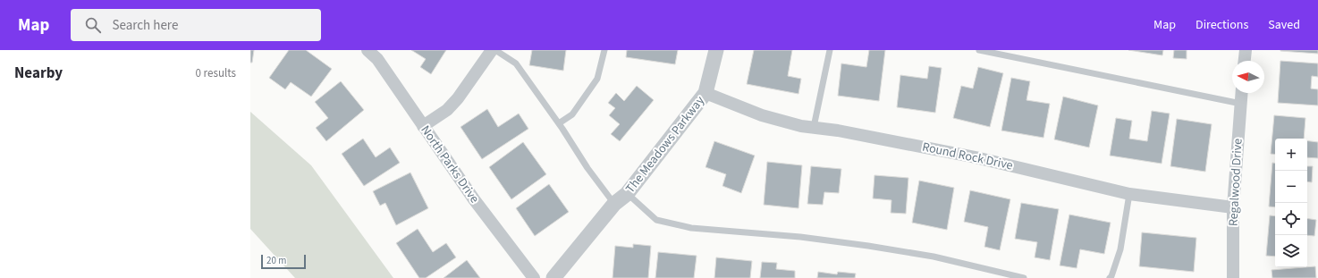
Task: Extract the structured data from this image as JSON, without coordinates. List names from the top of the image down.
{
  "streets": {
    "street": [
      "The Meadows Parkway",
      "Round Rock Drive",
      "North Parks Drive",
      "Regalwood Drive"
    ]
  },
  "crossings": [
    ["The Meadows Parkway", "Round Rock Drive"],
    ["Round Rock Drive", "Regalwood Drive"]
  ],
  "scale_bar": "20 m",
  "north": "left",
  "page": {
    "header": "Map",
    "search": "Search here",
    "nav": ["Map", "Directions", "Saved"],
    "heading": ["Nearby", "0 results"],
    "map_buttons": ["+", "−"],
    "scale": "20 m"
  }
}
